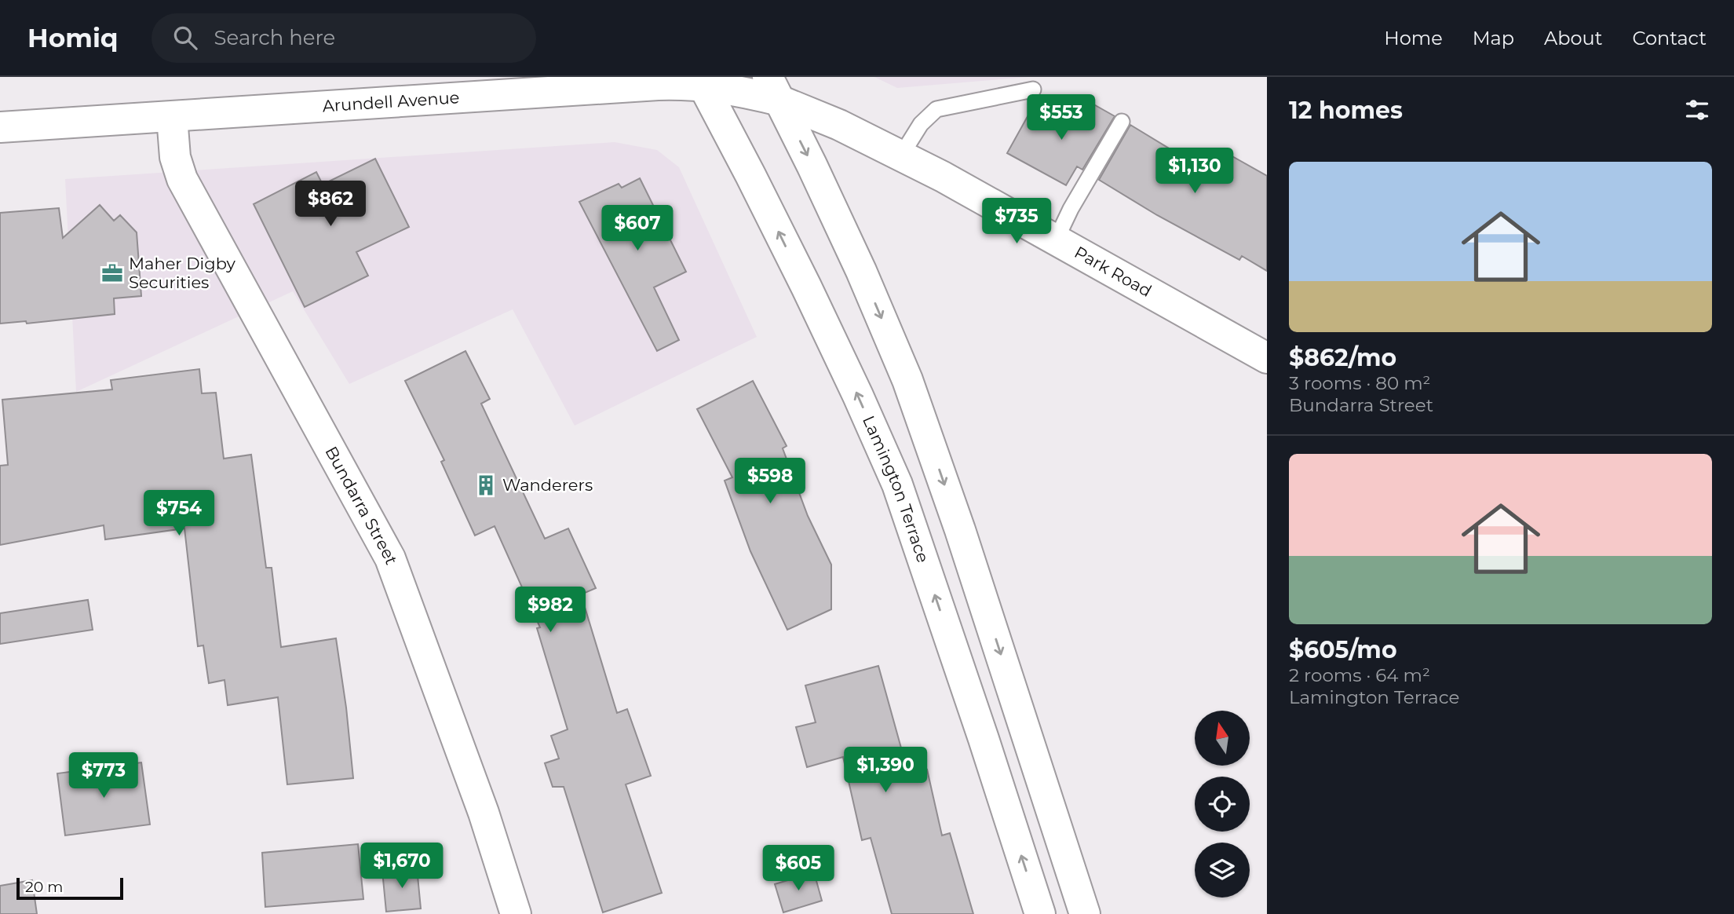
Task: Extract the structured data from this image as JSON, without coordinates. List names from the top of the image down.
{
  "streets": {
    "main road": [
      "Arundell Avenue",
      "Park Road",
      "Lamington Terrace",
      "Bundarra Street"
    ]
  },
  "crossings": [
    ["Arundell Avenue", "Park Road"],
    ["Arundell Avenue", "Lamington Terrace"],
    ["Arundell Avenue", "Bundarra Street"]
  ],
  "places": {
    "office": ["Maher Digby Securities"],
    "building": ["Wanderers"]
  },
  "scale_bar": "20 m",
  "north": "top",
  "page": {
    "header": "Homiq",
    "search": "Search here",
    "nav": [
      "Home",
      "Map",
      "About",
      "Contact"
    ],
    "heading": "12 homes",
    "price": [
      "$553",
      "$1,130",
      "$862",
      "$735",
      "$607",
      "$598",
      "$754",
      "$982",
      "$1,390",
      "$773",
      "$1,670",
      "$605"
    ],
    "list": [
      {
        "name": "$862/mo",
        "note": "3 rooms · 80 m² · Bundarra Street"
      },
      {
        "name": "$605/mo",
        "note": "2 rooms · 64 m² · Lamington Terrace"
      }
    ],
    "scale": "20 m"
  }
}
